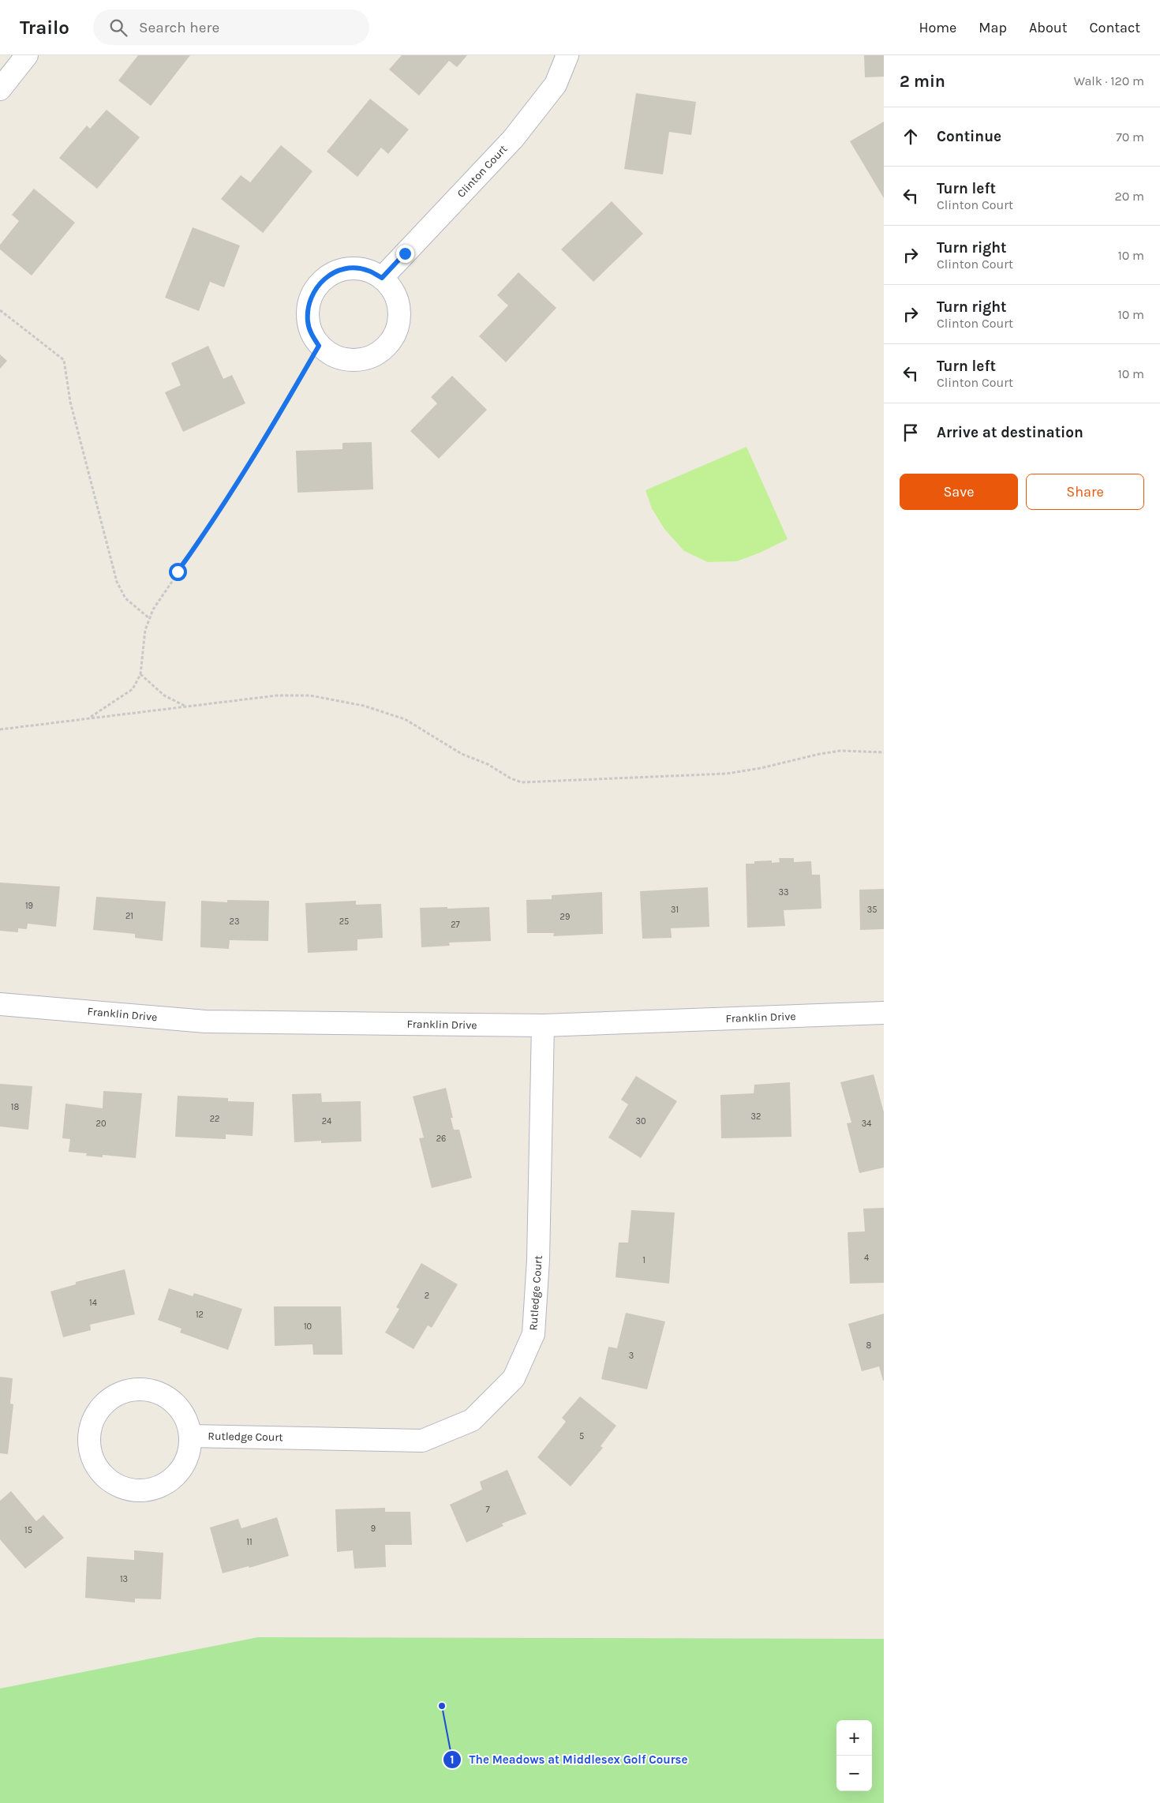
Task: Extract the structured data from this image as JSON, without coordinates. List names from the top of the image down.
{
  "streets": {
    "street": ["Clinton Court", "Franklin Drive", "Rutledge Court"]
  },
  "crossings": [
    ["Franklin Drive", "Rutledge Court"]
  ],
  "places": ["The Meadows at Middlesex Golf Course"],
  "house_numbers": [
    "33",
    "19",
    "31",
    "35",
    "21",
    "29",
    "23",
    "25",
    "27",
    "18",
    "32",
    "22",
    "24",
    "30",
    "20",
    "34",
    "26",
    "4",
    "1",
    "2",
    "14",
    "12",
    "10",
    "8",
    "3",
    "5",
    "7",
    "9",
    "15",
    "11",
    "13"
  ],
  "page": {
    "header": "Trailo",
    "search": "Search here",
    "nav": [
      "Home",
      "Map",
      "About",
      "Contact"
    ],
    "heading": ["2 min", "Walk · 120 m"],
    "list": [
      ["Continue", "70 m"],
      ["Turn left", "Clinton Court", "20 m"],
      ["Turn right", "Clinton Court", "10 m"],
      ["Turn right", "Clinton Court", "10 m"],
      ["Turn left", "Clinton Court", "10 m"],
      "Arrive at destination"
    ],
    "buttons": ["Save", "Share"],
    "map_buttons": ["+", "−"]
  }
}
